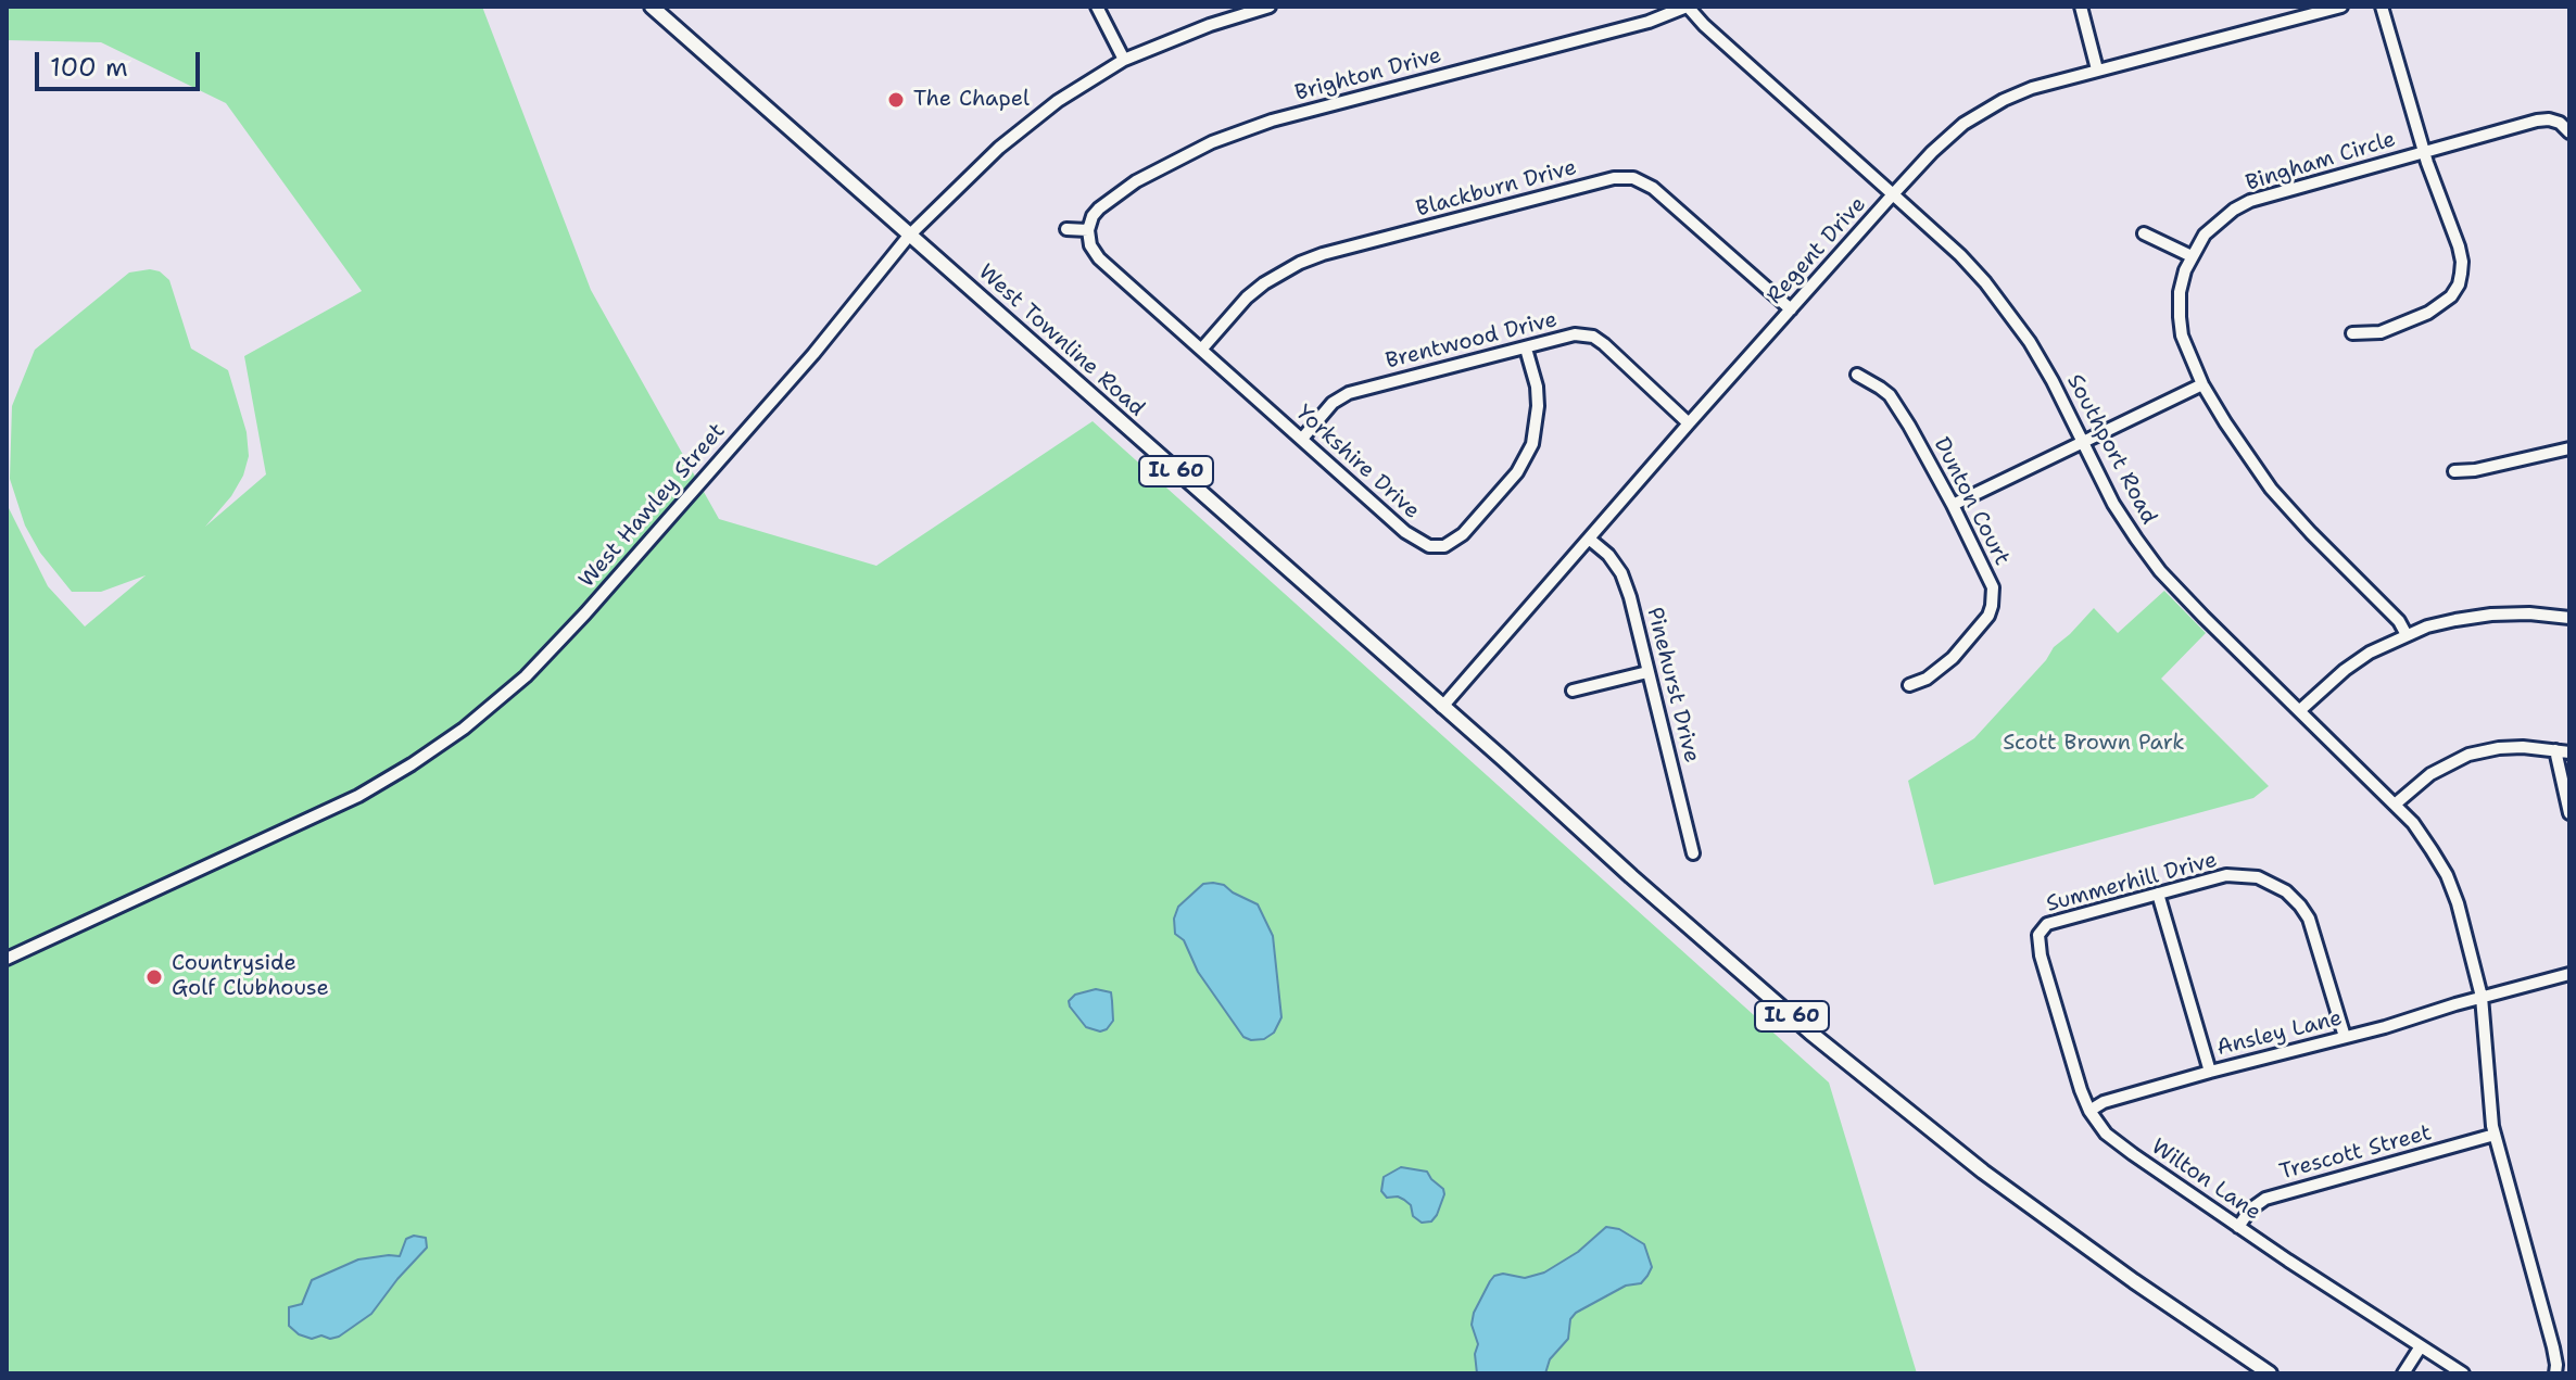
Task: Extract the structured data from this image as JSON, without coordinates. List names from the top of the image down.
{
  "streets": {
    "main road": ["West Townline Road", "IL 60"],
    "street": [
      "Brighton Drive",
      "Bingham Circle",
      "Blackburn Drive",
      "Regent Drive",
      "Brentwood Drive",
      "Southport Road",
      "Yorkshire Drive",
      "Dunton Court",
      "West Hawley Street",
      "Pinehurst Drive",
      "Summerhill Drive",
      "Ansley Lane",
      "Trescott Street",
      "Wilton Lane"
    ]
  },
  "crossings": [
    ["Brighton Drive", "Southport Road"],
    ["Brighton Drive", "Yorkshire Drive"],
    ["Blackburn Drive", "Regent Drive"],
    ["Blackburn Drive", "Yorkshire Drive"],
    ["Regent Drive", "West Townline Road"],
    ["Regent Drive", "Brentwood Drive"],
    ["Regent Drive", "Southport Road"],
    ["Regent Drive", "IL 60"],
    ["Regent Drive", "Pinehurst Drive"],
    ["West Townline Road", "IL 60"],
    ["West Townline Road", "West Hawley Street"],
    ["Brentwood Drive", "Yorkshire Drive"],
    ["Southport Road", "Ansley Lane"],
    ["Southport Road", "Trescott Street"],
    ["Summerhill Drive", "Ansley Lane"],
    ["Summerhill Drive", "Wilton Lane"],
    ["Ansley Lane", "Wilton Lane"],
    ["Trescott Street", "Wilton Lane"]
  ],
  "parks": ["Scott Brown Park"],
  "places": ["The Chapel", "Countryside Golf Clubhouse"],
  "scale_bar": "100 m"
}
